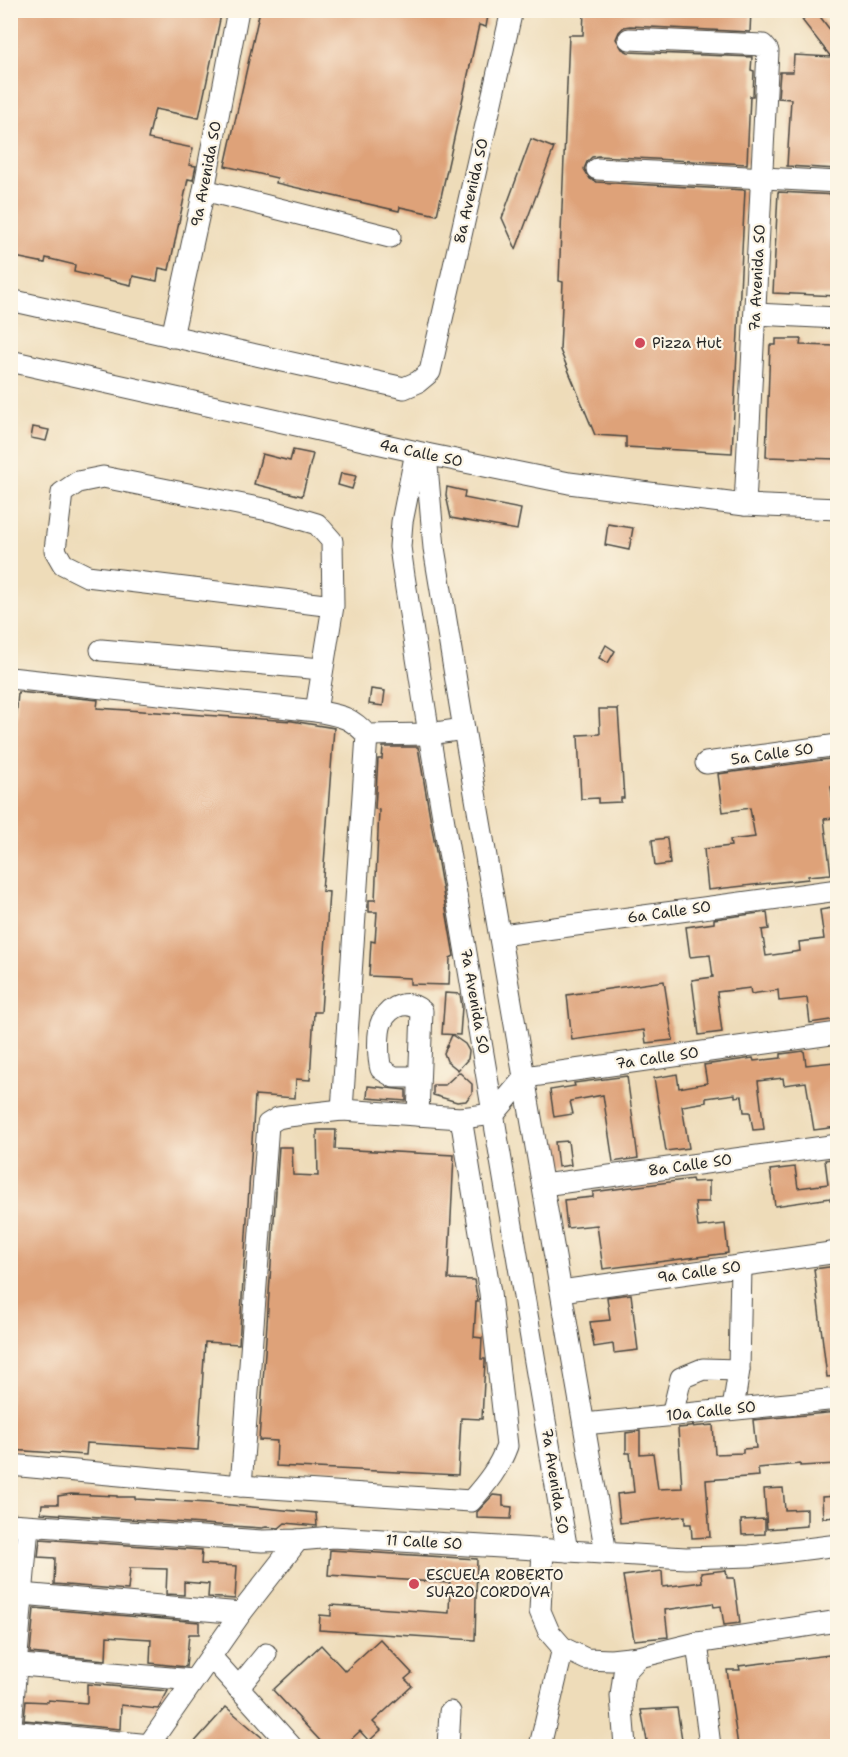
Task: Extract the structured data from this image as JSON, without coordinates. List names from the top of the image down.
{
  "streets": {
    "street": [
      "9a Avenida SO",
      "8a Avenida SO",
      "7a Avenida SO",
      "4a Calle SO",
      "5a Calle SO",
      "6a Calle SO",
      "7a Calle SO",
      "8a Calle SO",
      "9a Calle SO",
      "10a Calle SO",
      "11 Calle SO"
    ]
  },
  "crossings": [
    ["9a Avenida SO", "8a Avenida SO"],
    ["7a Avenida SO", "4a Calle SO"],
    ["7a Avenida SO", "11 Calle SO"]
  ],
  "places": ["Pizza Hut", "ESCUELA ROBERTO SUAZO CORDOVA"]
}
